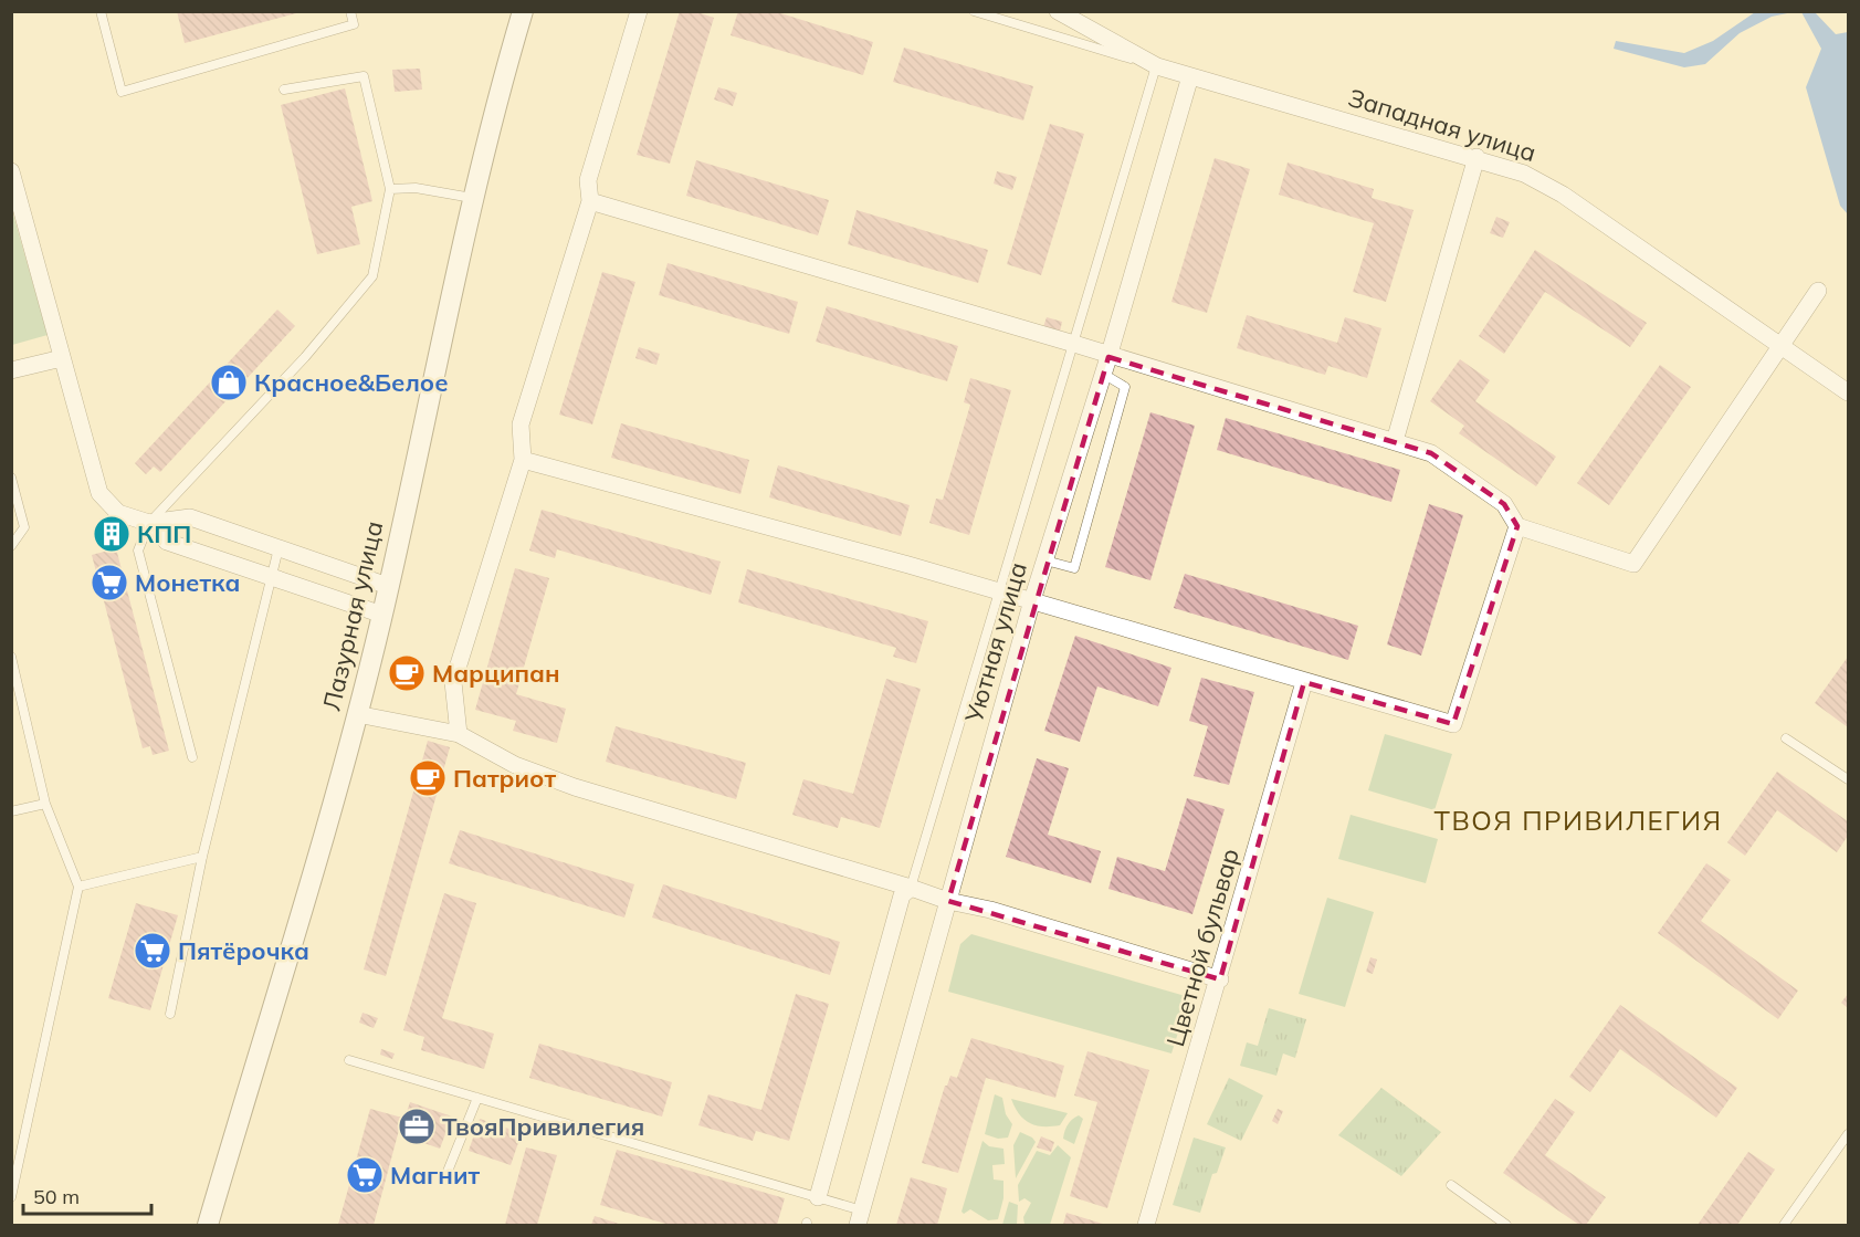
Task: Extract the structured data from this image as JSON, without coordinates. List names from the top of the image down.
{
  "streets": {
    "street": [
      "Западная улица",
      "Лазурная улица",
      "Уютная улица",
      "Цветной бульвар"
    ]
  },
  "crossings": [
    ["Западная улица", "Уютная улица"]
  ],
  "districts": ["ТВОЯ ПРИВИЛЕГИЯ"],
  "places": {
    "shop": ["Красное&Белое"],
    "building": ["КПП"],
    "supermarket": ["Монетка", "Пятёрочка", "Магнит"],
    "cafe": ["Марципан", "Патриот"],
    "office": ["ТвояПривилегия"]
  },
  "scale_bar": "50 m"
}
